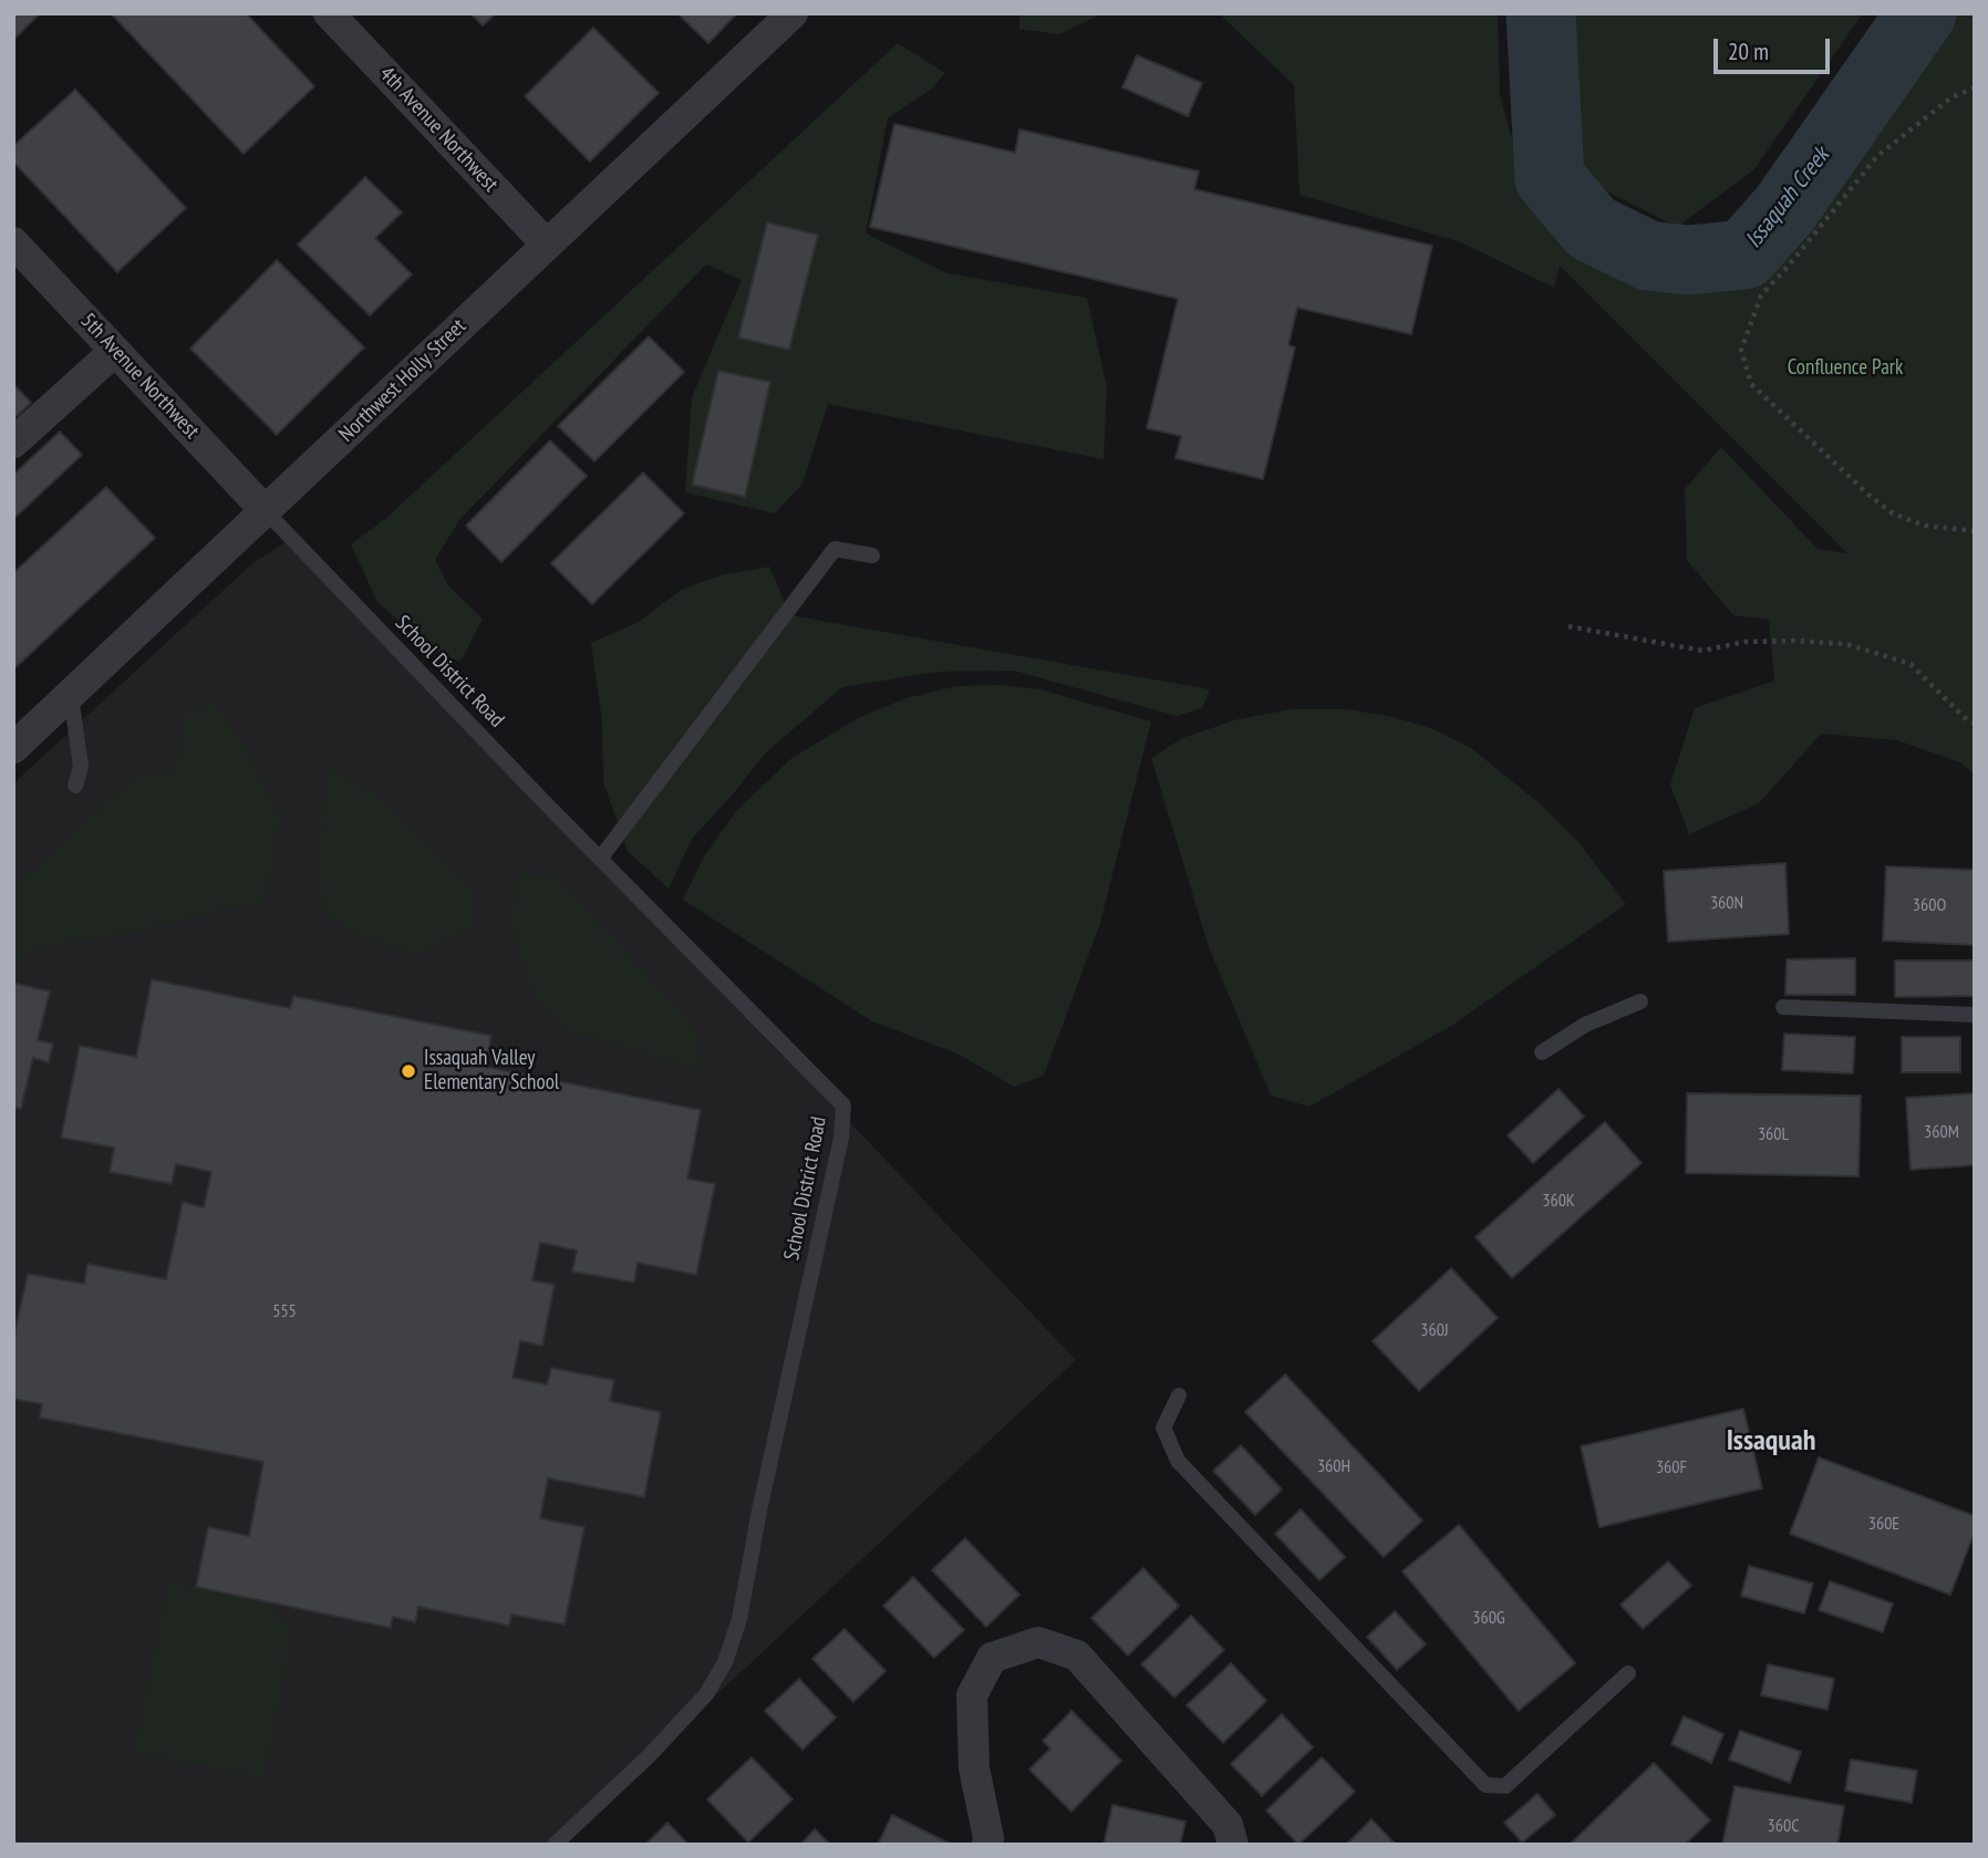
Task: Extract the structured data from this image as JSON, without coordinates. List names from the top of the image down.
{
  "streets": {
    "street": ["4th Avenue Northwest", "5th Avenue Northwest", "Northwest Holly Street"],
    "lane": ["School District Road"]
  },
  "crossings": [
    ["4th Avenue Northwest", "Northwest Holly Street"],
    ["5th Avenue Northwest", "Northwest Holly Street"],
    ["5th Avenue Northwest", "School District Road"],
    ["Northwest Holly Street", "School District Road"]
  ],
  "districts": ["Issaquah"],
  "water": ["Issaquah Creek"],
  "parks": ["Confluence Park"],
  "places": ["Issaquah Valley Elementary School"],
  "house_numbers": [
    "360N",
    "360O",
    "360M",
    "360L",
    "360K",
    "555",
    "360J",
    "360H",
    "360F",
    "360E",
    "360G",
    "360C"
  ],
  "scale_bar": "20 m"
}
